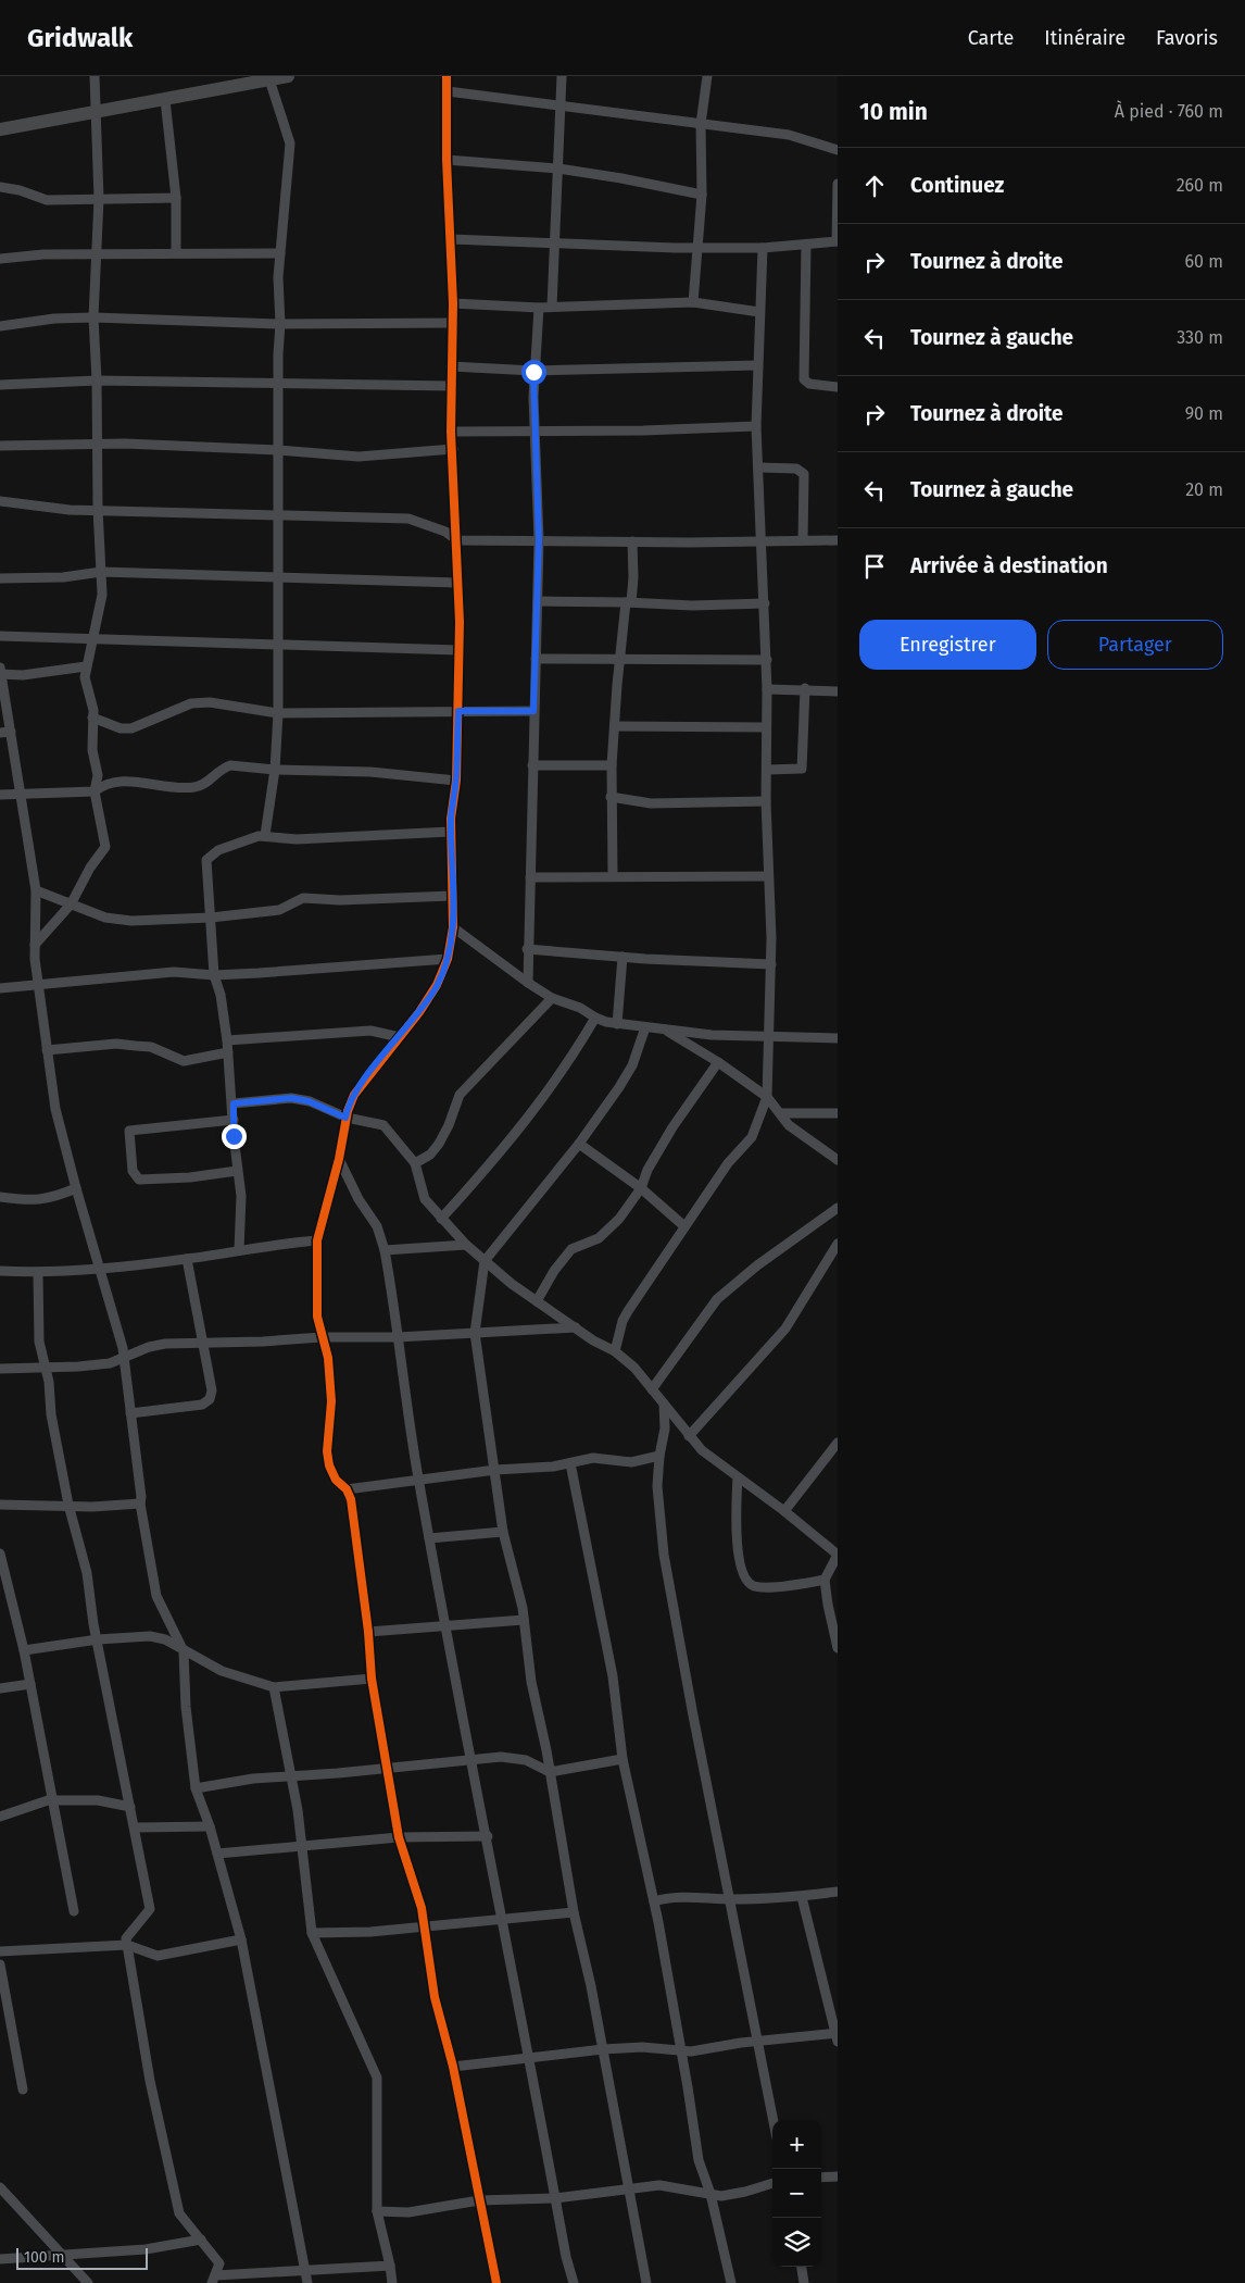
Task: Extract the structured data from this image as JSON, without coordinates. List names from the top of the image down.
{
  "scale_bar": "100 m",
  "page": {
    "header": "Gridwalk",
    "nav": ["Carte", "Itinéraire", "Favoris"],
    "heading": ["10 min", "À pied · 760 m"],
    "list": [
      ["Continuez", "260 m"],
      ["Tournez à droite", "60 m"],
      ["Tournez à gauche", "330 m"],
      ["Tournez à droite", "90 m"],
      ["Tournez à gauche", "20 m"],
      "Arrivée à destination"
    ],
    "buttons": ["Enregistrer", "Partager"],
    "map_buttons": ["+", "−"],
    "scale": "100 m"
  }
}
